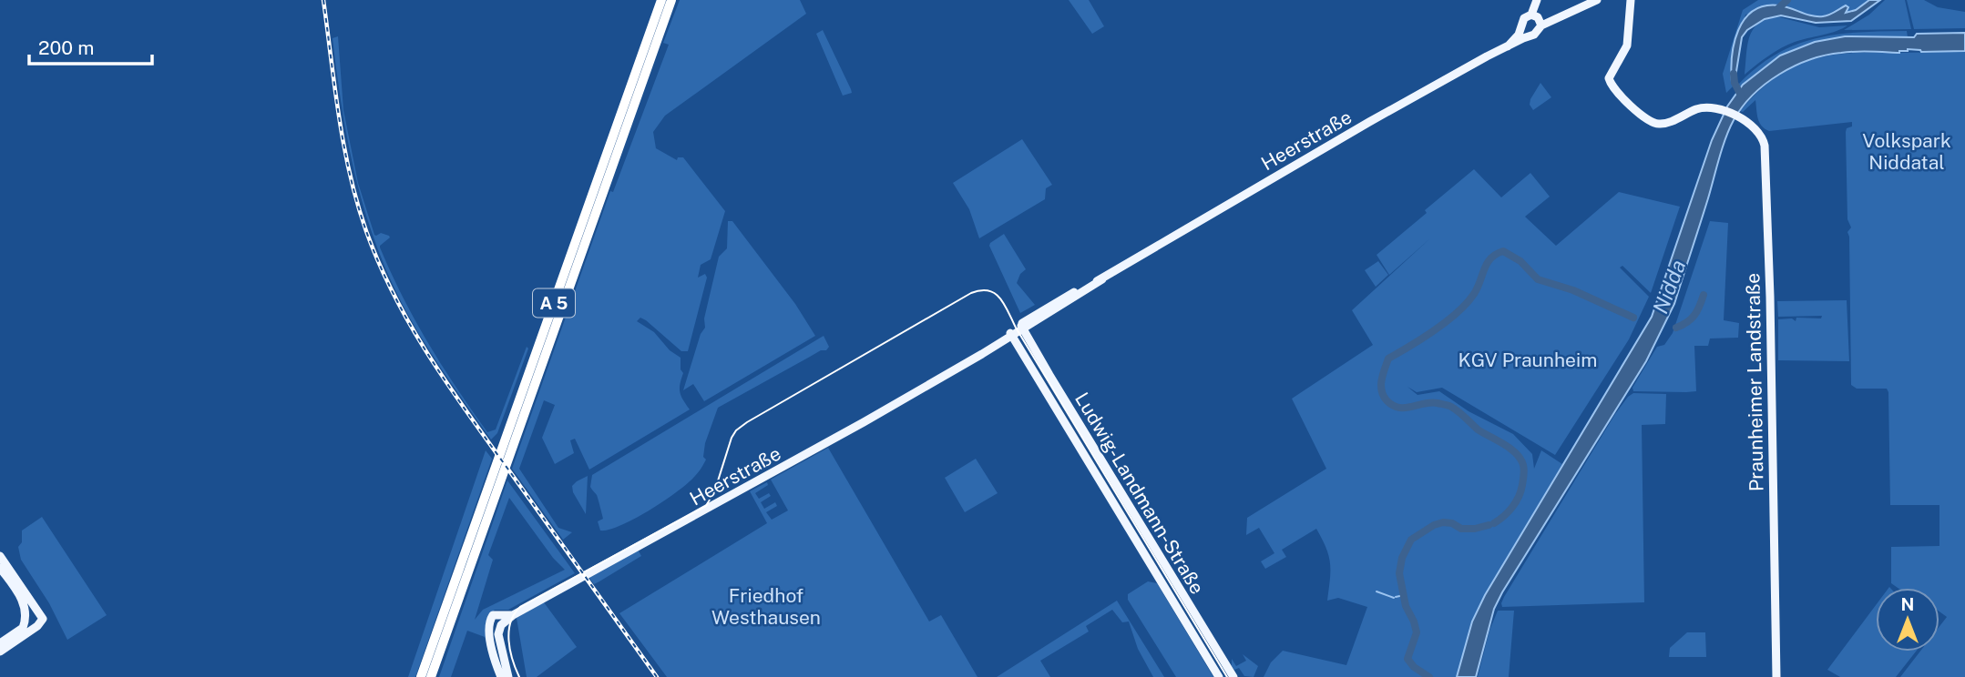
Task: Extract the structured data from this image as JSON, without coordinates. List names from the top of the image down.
{
  "streets": {
    "highway": ["A 5"],
    "main road": ["Heerstraße", "Praunheimer Landstraße", "Ludwig-Landmann-Straße"]
  },
  "crossings": [
    ["Heerstraße", "Ludwig-Landmann-Straße"]
  ],
  "water": ["Nidda"],
  "parks": ["Volkspark Niddatal", "KGV Praunheim", "Friedhof Westhausen"],
  "scale_bar": "200 m",
  "north": "top"
}
